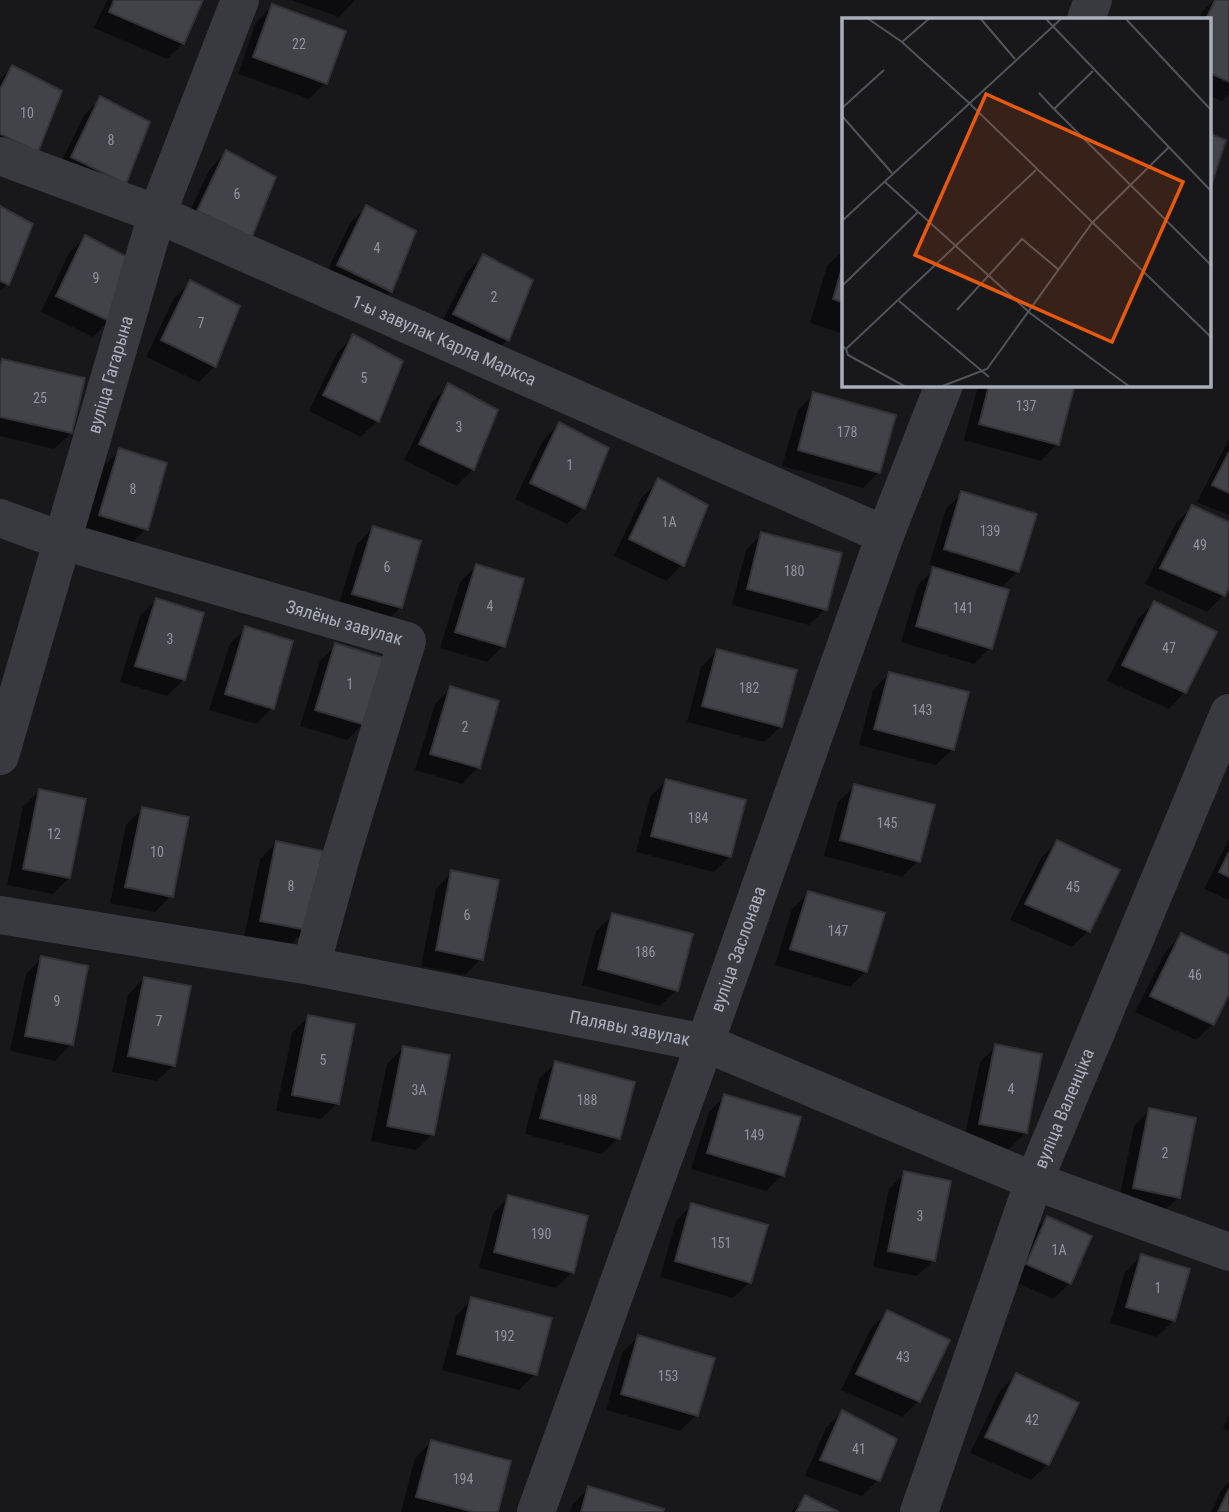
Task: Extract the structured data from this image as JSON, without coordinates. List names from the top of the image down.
{
  "streets": {
    "street": [
      "1-ы завулак Карла Маркса",
      "вуліца Гагарына",
      "Зялёны завулак",
      "вуліца Заслонава",
      "Палявы завулак",
      "вуліца Валенціка"
    ]
  },
  "crossings": [
    ["1-ы завулак Карла Маркса", "вуліца Гагарына"],
    ["1-ы завулак Карла Маркса", "вуліца Заслонава"],
    ["вуліца Гагарына", "Зялёны завулак"],
    ["Зялёны завулак", "Палявы завулак"],
    ["вуліца Заслонава", "Палявы завулак"],
    ["Палявы завулак", "вуліца Валенціка"]
  ],
  "house_numbers": [
    "22",
    "10",
    "8",
    "6",
    "4",
    "9",
    "2",
    "7",
    "5",
    "25",
    "137",
    "3",
    "178",
    "1",
    "8",
    "1А",
    "139",
    "49",
    "6",
    "180",
    "4",
    "141",
    "3",
    "47",
    "1",
    "182",
    "143",
    "2",
    "184",
    "145",
    "12",
    "10",
    "8",
    "45",
    "6",
    "147",
    "186",
    "46",
    "9",
    "7",
    "5",
    "4",
    "3А",
    "188",
    "149",
    "2",
    "3",
    "190",
    "151",
    "1А",
    "1",
    "192",
    "43",
    "153",
    "42",
    "41",
    "194"
  ]
}
